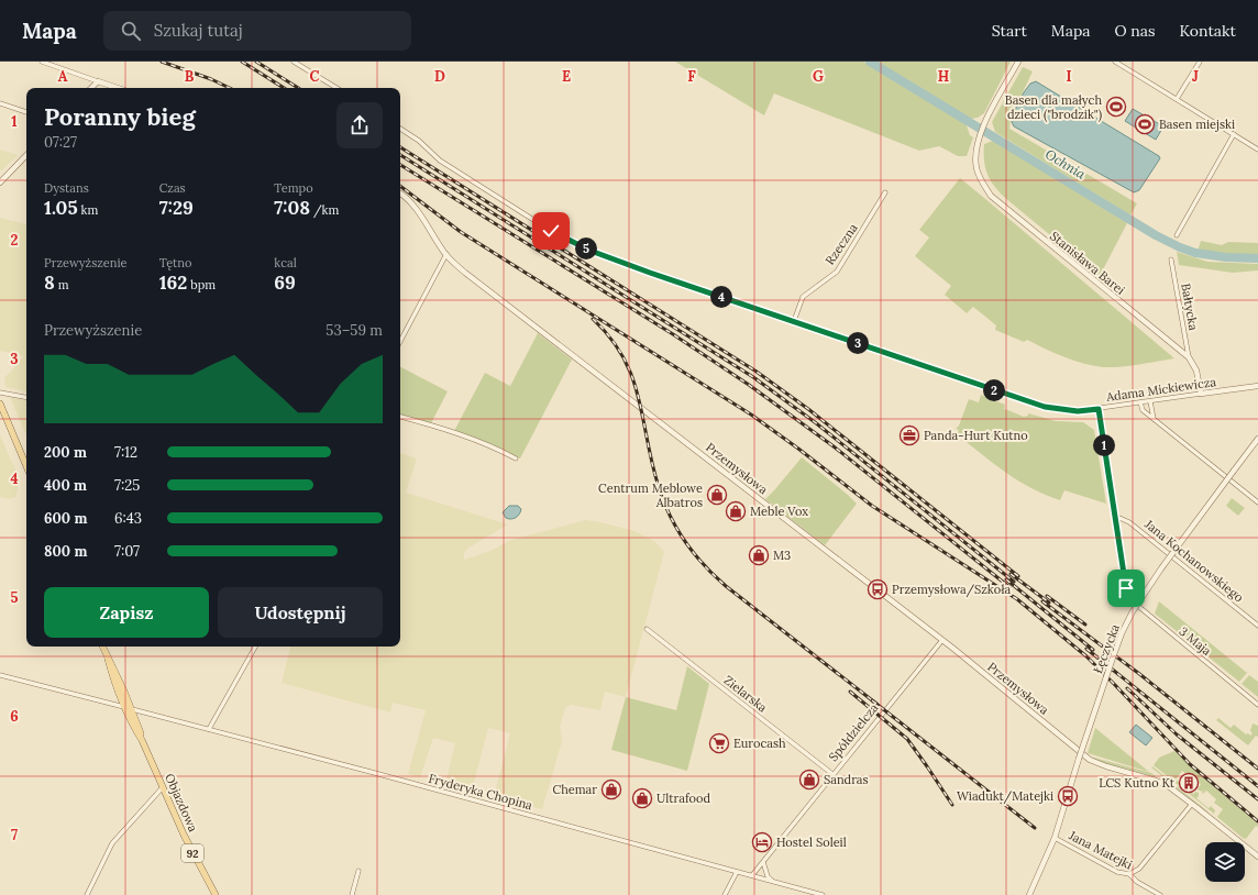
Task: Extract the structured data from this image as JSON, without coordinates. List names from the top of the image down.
{
  "streets": {
    "main road": ["Objazdowa", "92"],
    "street": [
      "Rzeczna",
      "Stanisława Barei",
      "Bałtycka",
      "Adama Mickiewicza",
      "Przemysłowa",
      "Jana Kochanowskiego",
      "3 Maja",
      "Łęczycka",
      "Zielarska",
      "Spółdzielcza",
      "Fryderyka Chopina",
      "Jana Matejki"
    ]
  },
  "crossings": [
    ["Rzeczna", "Adama Mickiewicza"],
    ["Stanisława Barei", "Bałtycka"],
    ["Stanisława Barei", "Adama Mickiewicza"],
    ["Przemysłowa", "Spółdzielcza"],
    ["Jana Kochanowskiego", "3 Maja"],
    ["Łęczycka", "Jana Matejki"],
    ["Zielarska", "Spółdzielcza"],
    ["Spółdzielcza", "Fryderyka Chopina"],
    ["Fryderyka Chopina", "Objazdowa"]
  ],
  "water": ["Ochnia"],
  "places": {
    "sports": ["Basen dla małych dzieci (\"brodzik\")", "Basen miejski"],
    "office": ["Panda-Hurt Kutno"],
    "shop": [
      "Centrum Meblowe Albatros",
      "Meble Vox",
      "M3",
      "Sandras",
      "Chemar",
      "Ultrafood"
    ],
    "bus stop": ["Przemysłowa/Szkoła", "Wiadukt/Matejki"],
    "supermarket": ["Eurocash"],
    "building": ["LCS Kutno Kt"],
    "hotel": ["Hostel Soleil"]
  },
  "page": {
    "header": "Mapa",
    "search": "Szukaj tutaj",
    "nav": [
      "Start",
      "Mapa",
      "O nas",
      "Kontakt"
    ],
    "heading": ["Poranny bieg", "07:27"],
    "stats": [
      ["Dystans", "1.05 km"],
      ["Czas", "7:29"],
      ["Tempo", "7:08 /km"],
      ["Przewyższenie", "8 m"],
      ["Tętno", "162 bpm"],
      ["kcal", "69"]
    ],
    "pins": [
      "5",
      "4",
      "3",
      "2",
      "1"
    ],
    "chart": ["Przewyższenie", "53–59 m"],
    "list": [
      {
        "name": "200 m",
        "note": "7:12"
      },
      {
        "name": "400 m",
        "note": "7:25"
      },
      {
        "name": "600 m",
        "note": "6:43"
      },
      {
        "name": "800 m",
        "note": "7:07"
      }
    ],
    "buttons": ["Zapisz", "Udostępnij"]
  },
  "grid": {
    "columns": [
      "A",
      "B",
      "C",
      "D",
      "E",
      "F",
      "G",
      "H",
      "I",
      "J"
    ],
    "rows": [
      "1",
      "2",
      "3",
      "4",
      "5",
      "6",
      "7"
    ]
  }
}
